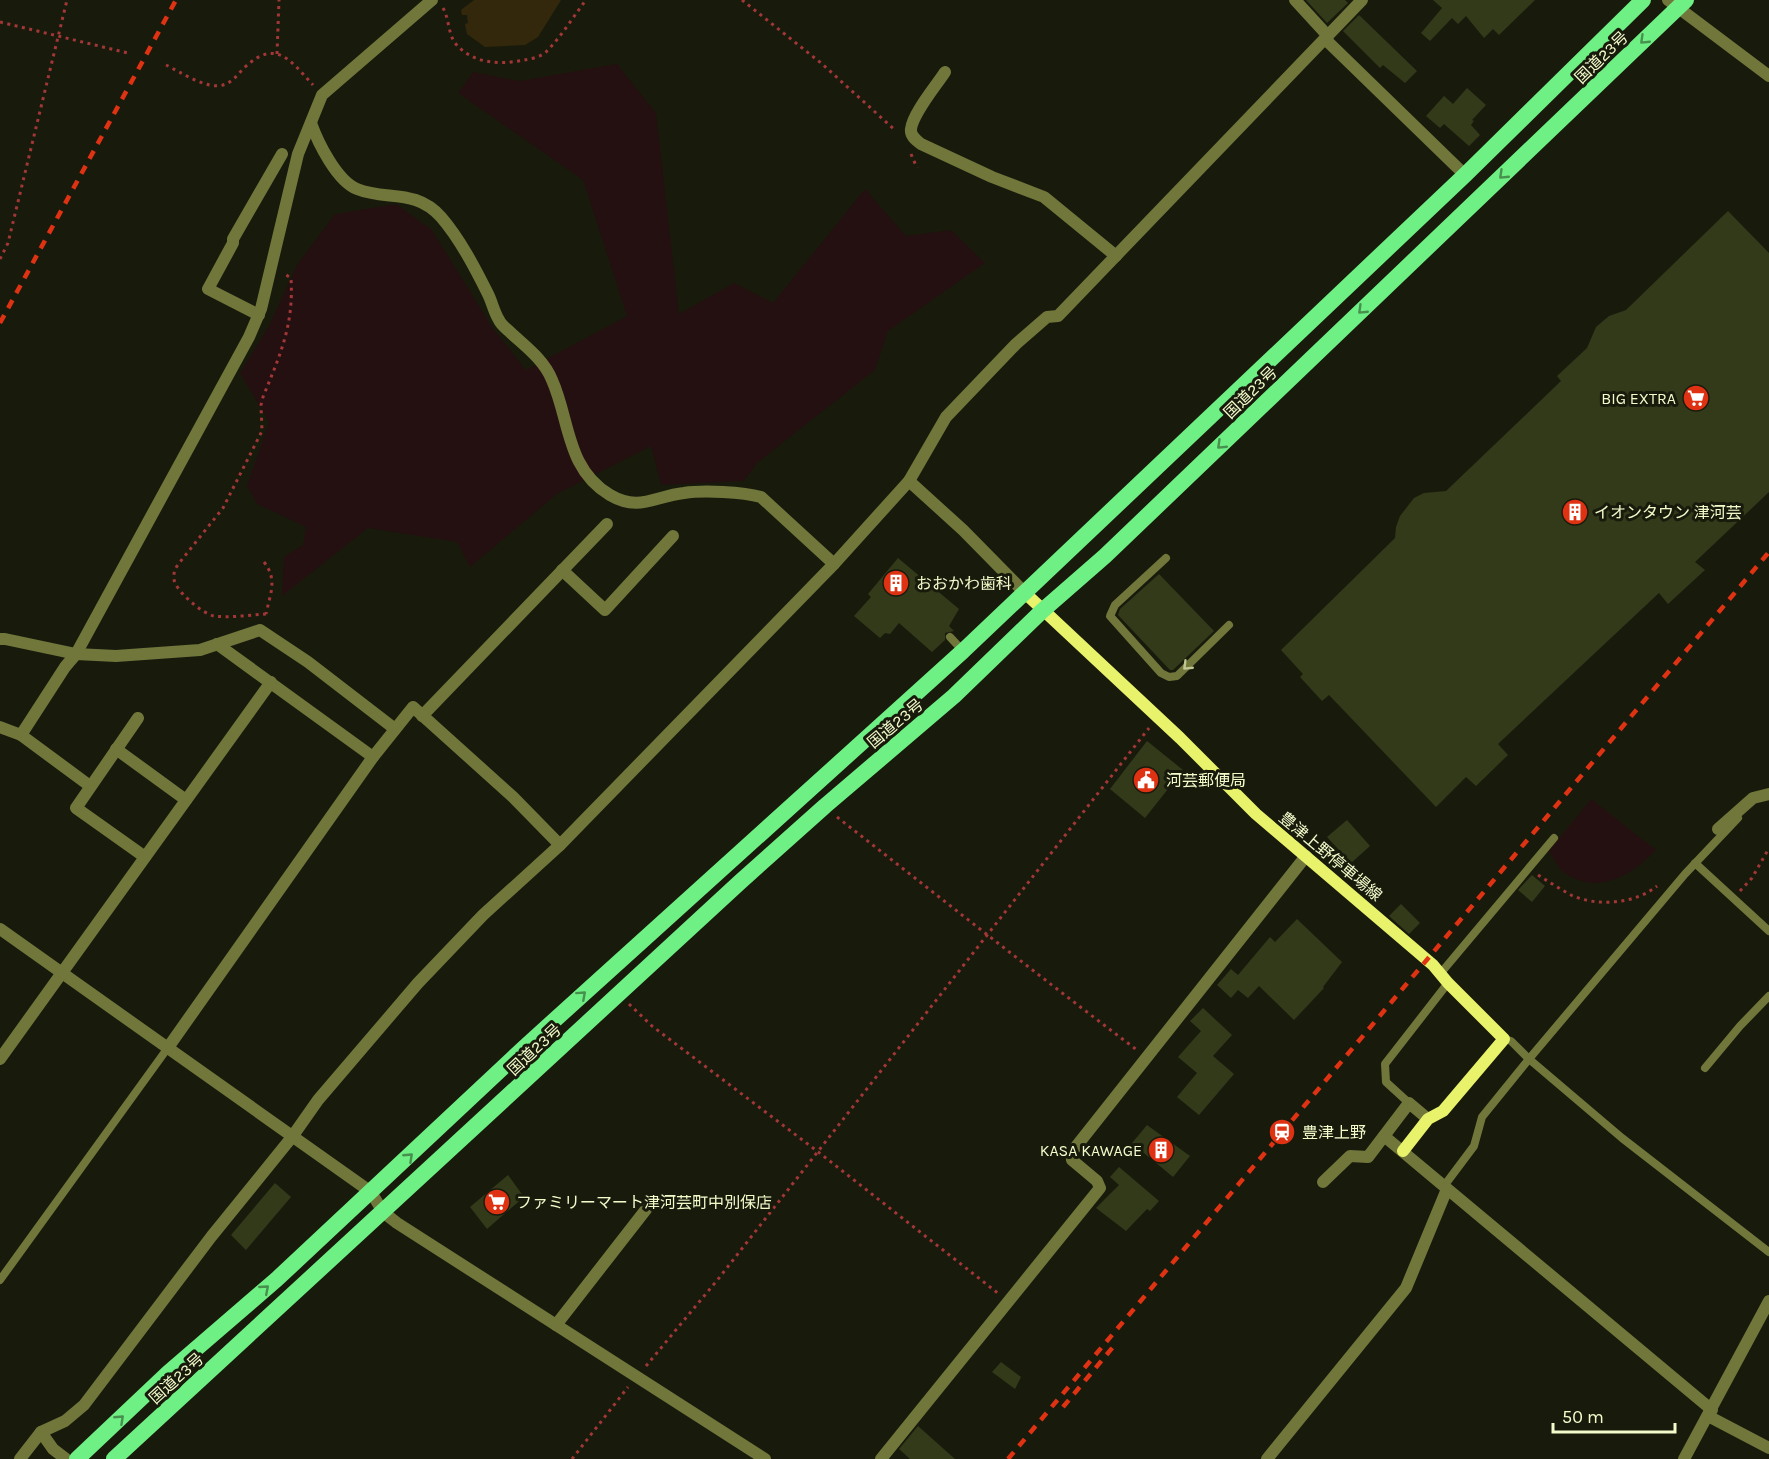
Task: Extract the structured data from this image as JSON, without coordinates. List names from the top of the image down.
{
  "streets": {
    "highway": ["国道23号"],
    "main road": ["豊津上野停車場線"]
  },
  "crossings": [
    ["国道23号", "豊津上野停車場線"]
  ],
  "places": {
    "supermarket": ["BIG EXTRA", "ファミリーマート津河芸町中別保店"],
    "building": ["イオンタウン 津河芸", "おおかわ歯科", "KASA KAWAGE"],
    "public building": ["河芸郵便局"],
    "station": ["豊津上野"]
  },
  "scale_bar": "50 m"
}
